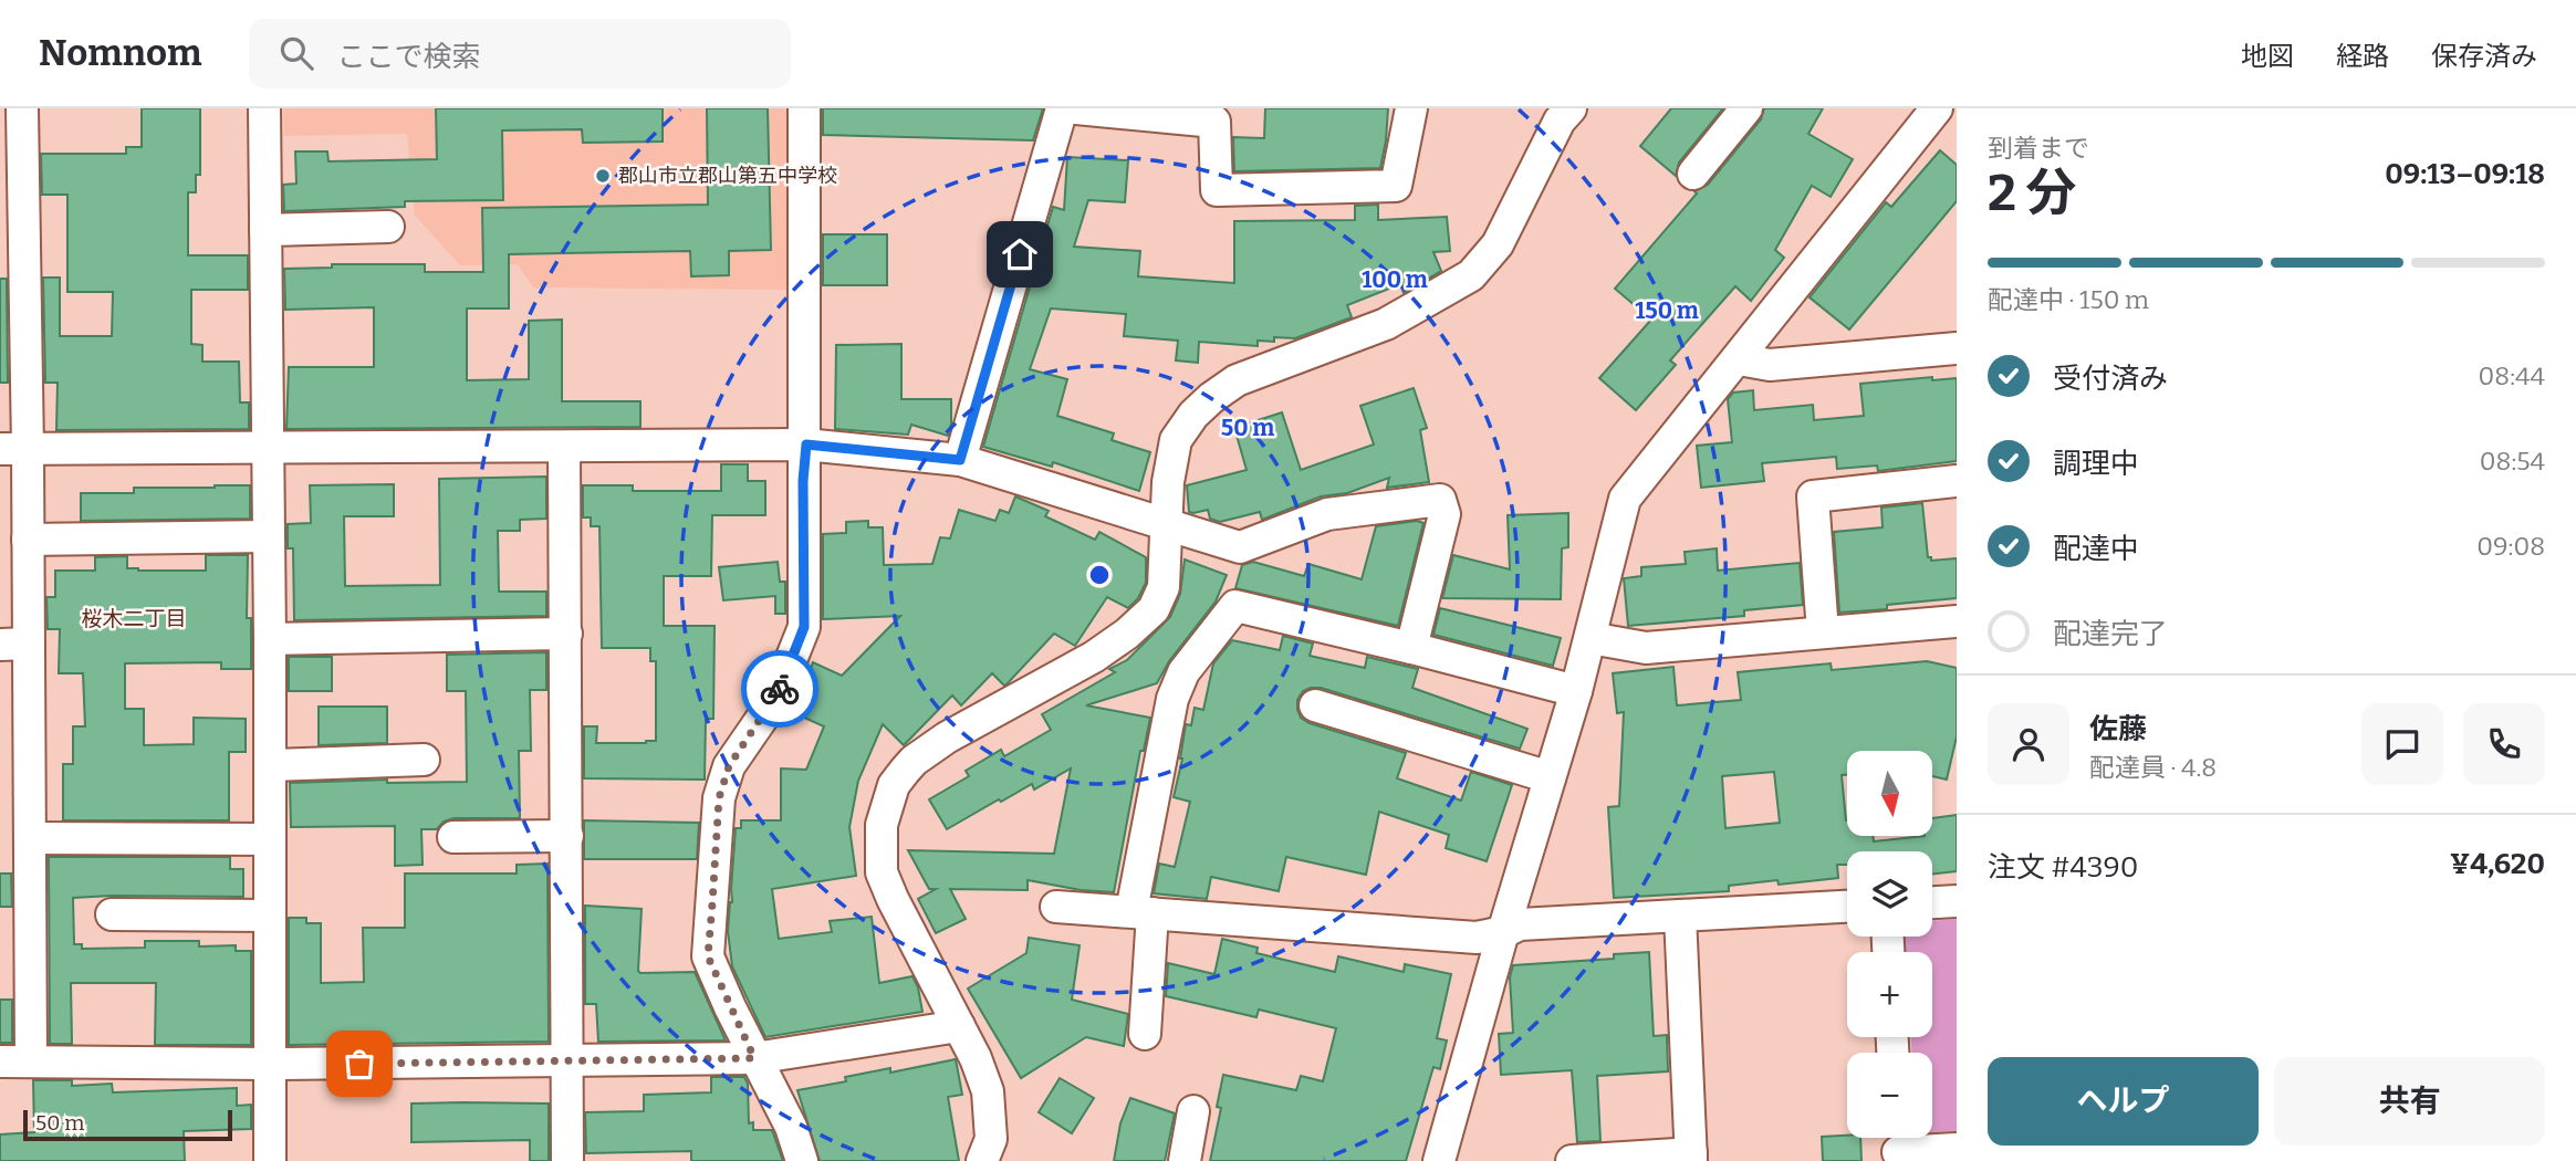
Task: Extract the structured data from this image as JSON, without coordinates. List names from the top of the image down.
{
  "districts": ["桜木二丁目"],
  "places": ["郡山市立郡山第五中学校"],
  "scale_bar": "50 m",
  "north": "bottom",
  "page": {
    "header": "Nomnom",
    "search": "ここで検索",
    "nav": ["地図", "経路", "保存済み"],
    "heading": ["2 分", "到着まで", "09:13–09:18"],
    "panel": [
      "佐藤",
      "配達員 · 4.8",
      "注文 #4390",
      "¥4,620"
    ],
    "bar": "配達中 · 150 m",
    "list": [
      ["受付済み", "08:44"],
      ["調理中", "08:54"],
      ["配達中", "09:08"],
      "配達完了"
    ],
    "map_buttons": ["+", "−"],
    "buttons": ["ヘルプ", "共有"],
    "scale": "50 m"
  },
  "rings": ["100 m", "150 m", "50 m"]
}
